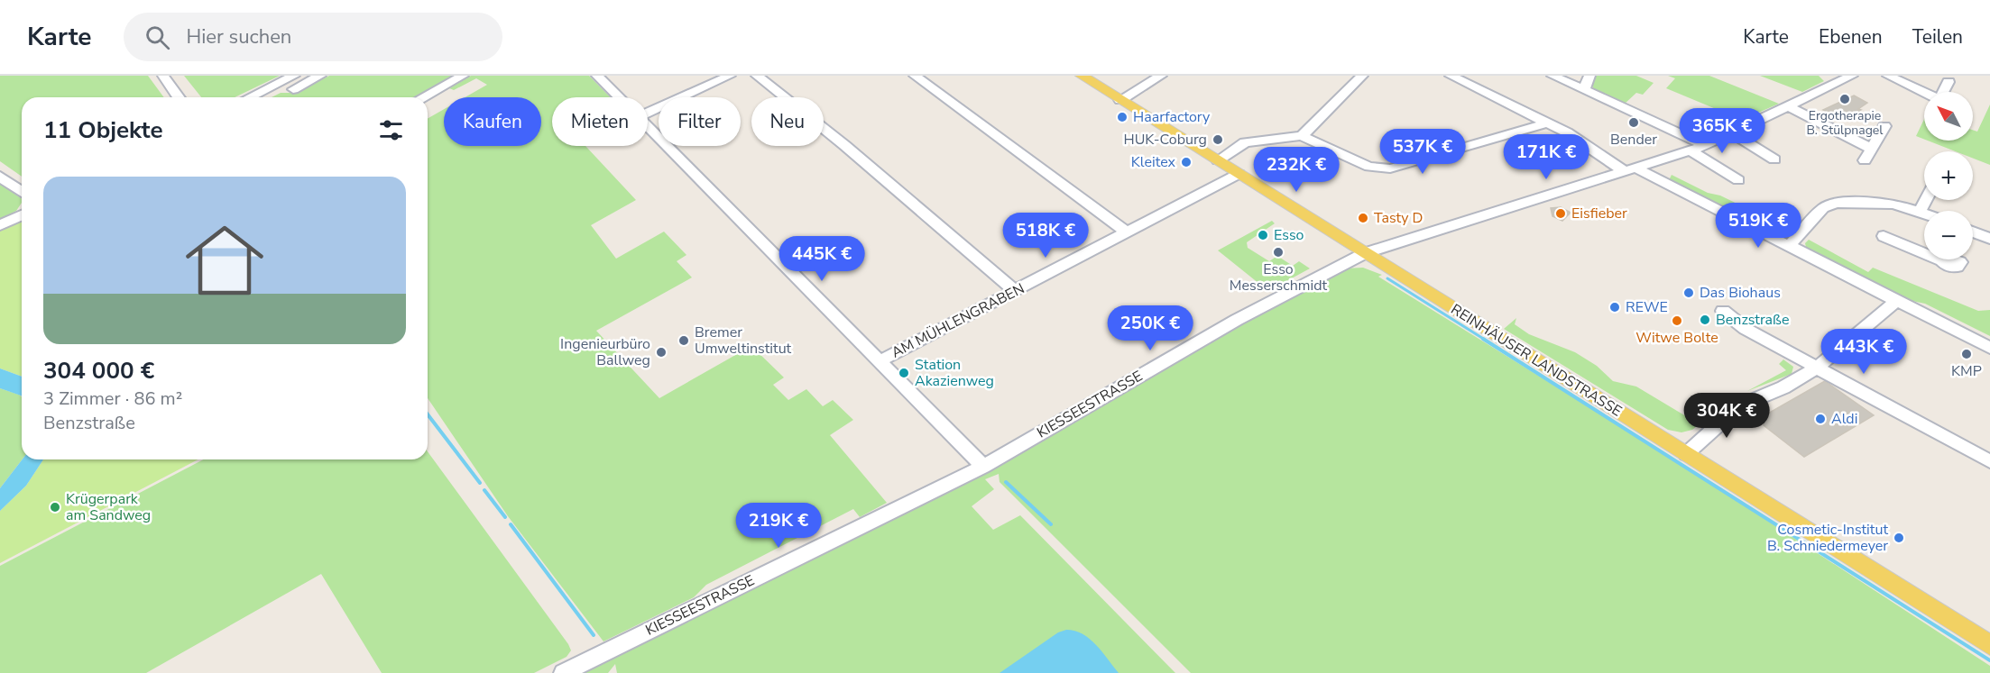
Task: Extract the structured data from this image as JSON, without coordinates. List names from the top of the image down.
{
  "streets": {
    "main road": ["REINHÄUSER LANDSTRASSE"],
    "street": ["AM MÜHLENGRABEN", "KIESSEESTRASSE"]
  },
  "crossings": [
    ["AM MÜHLENGRABEN", "REINHÄUSER LANDSTRASSE"],
    ["REINHÄUSER LANDSTRASSE", "KIESSEESTRASSE"]
  ],
  "places": [
    "Ergotherapie B. Stülpnagel",
    "Haarfactory",
    "Bender",
    "HUK-Coburg",
    "Kleitex",
    "Eisfieber",
    "Tasty D",
    "Esso",
    "Esso Messerschmidt",
    "Das Biohaus",
    "REWE",
    "Benzstraße",
    "Witwe Bolte",
    "Bremer Umweltinstitut",
    "Ingenieurbüro Ballweg",
    "KMP",
    "Station Akazienweg",
    "Aldi",
    "Krügerpark am Sandweg",
    "Cosmetic-Institut B. Schniedermeyer"
  ],
  "north": "top left",
  "page": {
    "header": "Karte",
    "search": "Hier suchen",
    "nav": ["Karte", "Ebenen", "Teilen"],
    "map_buttons": ["+", "−"],
    "chip": [
      "Kaufen",
      "Mieten",
      "Filter",
      "Neu"
    ],
    "heading": "11 Objekte",
    "price": [
      "365K €",
      "537K €",
      "171K €",
      "232K €",
      "519K €",
      "518K €",
      "445K €",
      "250K €",
      "443K €",
      "304K €",
      "219K €"
    ],
    "list": [
      {
        "name": "304 000 €",
        "note": "3 Zimmer · 86 m² · Benzstraße"
      }
    ]
  }
}
